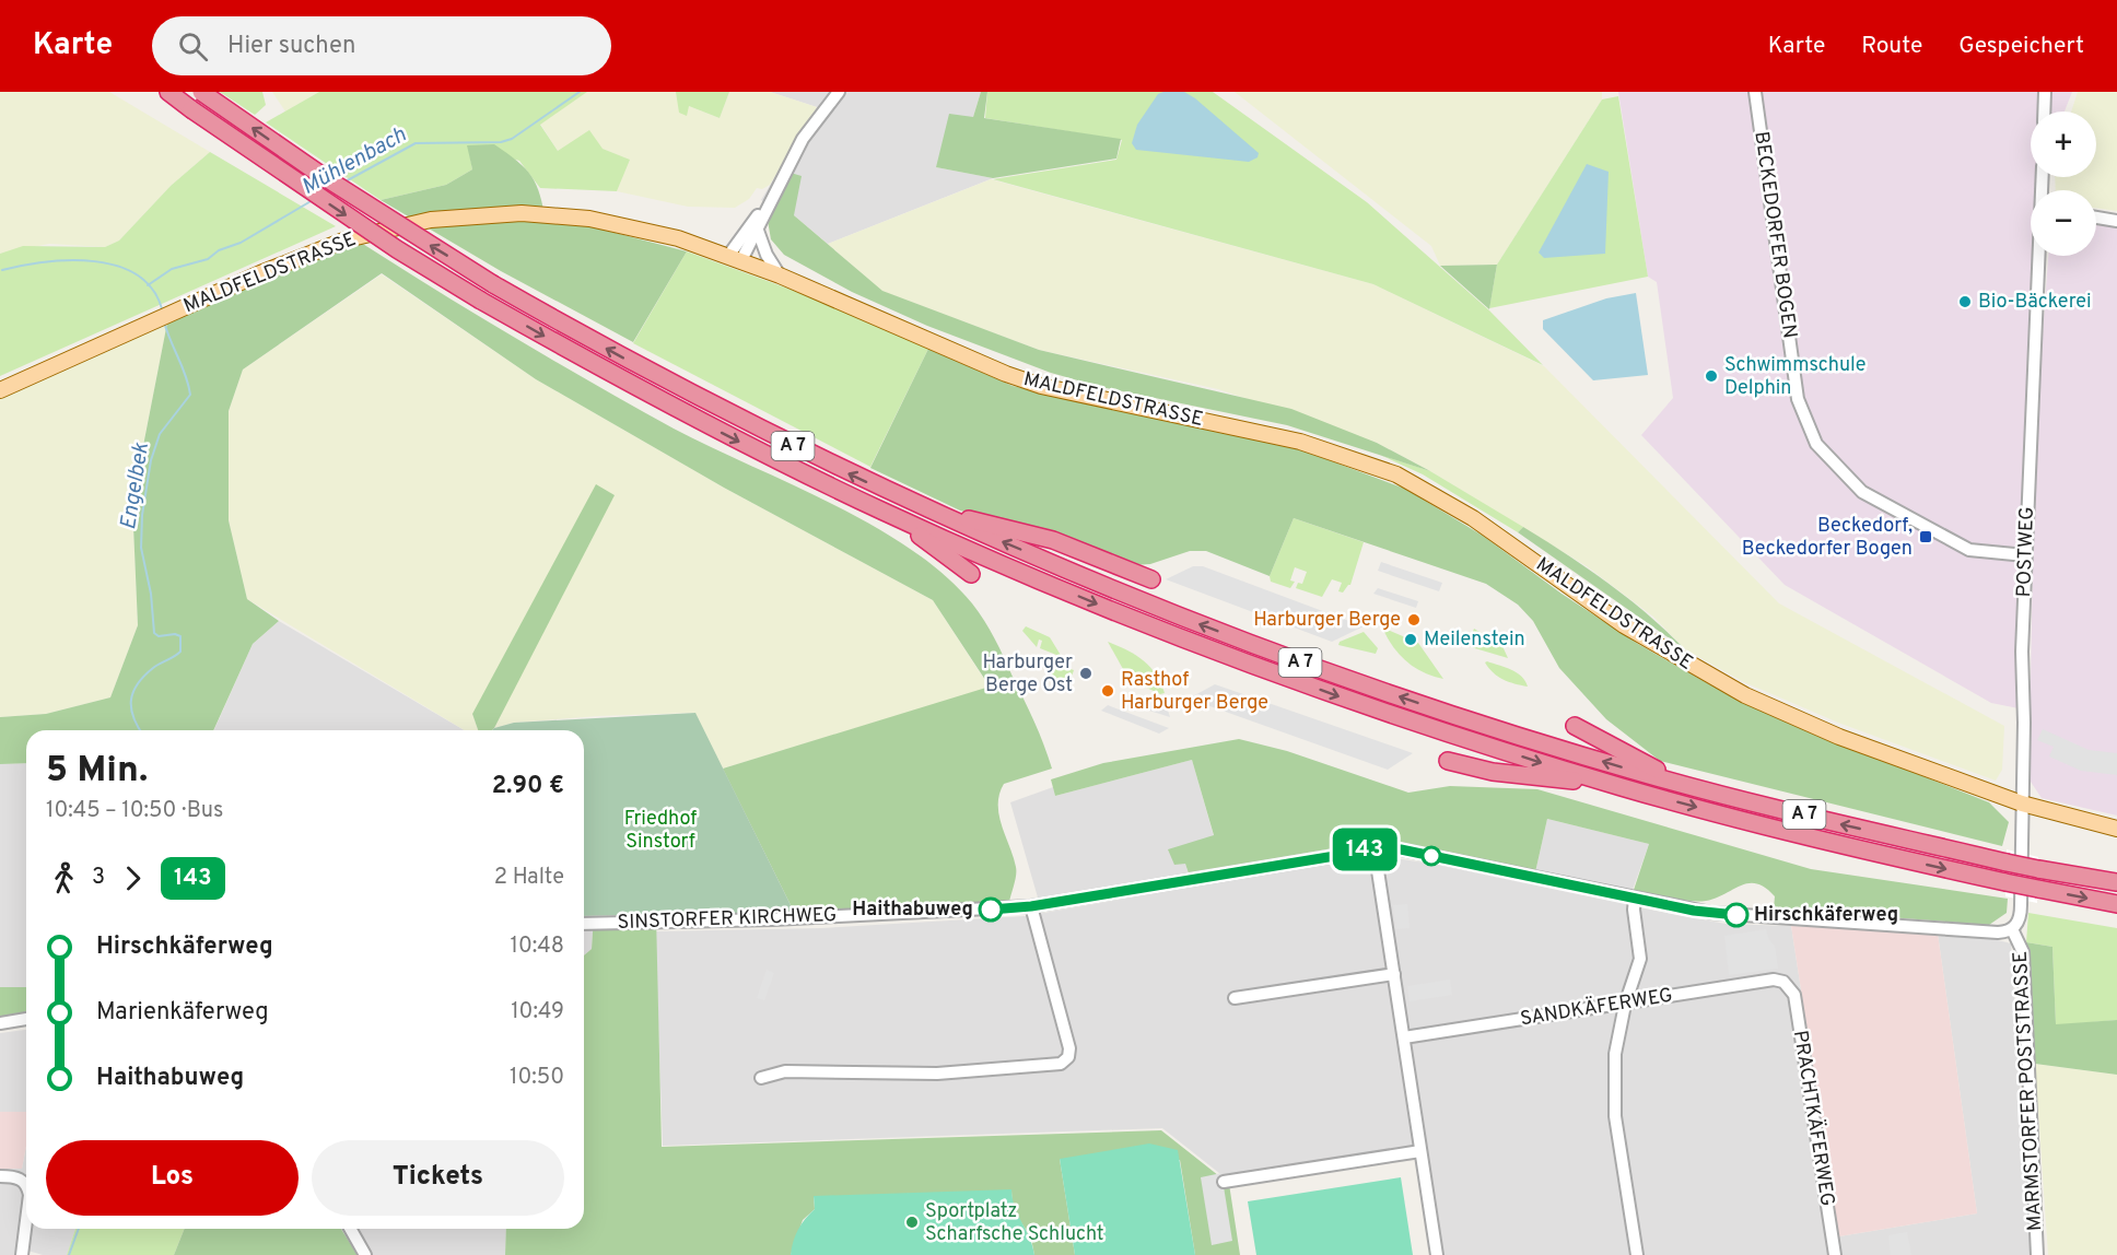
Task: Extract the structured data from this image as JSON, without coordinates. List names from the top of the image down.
{
  "streets": {
    "highway": ["A 7"],
    "main road": ["MALDFELDSTRASSE"],
    "street": [
      "BECKEDORFER BOGEN",
      "POSTWEG",
      "SINSTORFER KIRCHWEG",
      "SANDKÄFERWEG",
      "MARMSTORFER POSTSTRASSE",
      "PRACHTKÄFERWEG"
    ]
  },
  "crossings": [
    ["BECKEDORFER BOGEN", "POSTWEG"],
    ["MALDFELDSTRASSE", "POSTWEG"],
    ["POSTWEG", "SINSTORFER KIRCHWEG"],
    ["POSTWEG", "MARMSTORFER POSTSTRASSE"],
    ["SINSTORFER KIRCHWEG", "MARMSTORFER POSTSTRASSE"],
    ["SANDKÄFERWEG", "PRACHTKÄFERWEG"]
  ],
  "water": ["Mühlenbach", "Engelbek"],
  "parks": ["Friedhof Sinstorf"],
  "places": {
    "other": [
      "Bio-Bäckerei",
      "Schwimmschule Delphin",
      "Harburger Berge",
      "Meilenstein",
      "Harburger Berge Ost",
      "Rasthof Harburger Berge",
      "Haithabuweg",
      "Hirschkäferweg",
      "Sportplatz Scharfsche Schlucht"
    ],
    "transit": ["Beckedorf, Beckedorfer Bogen"]
  },
  "lines": ["bus line 143"],
  "page": {
    "header": "Karte",
    "search": "Hier suchen",
    "nav": ["Karte", "Route", "Gespeichert"],
    "on_map": "143",
    "map_buttons": ["+", "−"],
    "heading": ["5 Min.", "10:45 – 10:50 · Bus", "2.90 €"],
    "legs": ["3", "143", "2 Halte"],
    "list": [
      {
        "name": "Hirschkäferweg",
        "value": "10:48"
      },
      {
        "name": "Marienkäferweg",
        "value": "10:49"
      },
      {
        "name": "Haithabuweg",
        "value": "10:50"
      }
    ],
    "buttons": ["Los", "Tickets"]
  }
}
